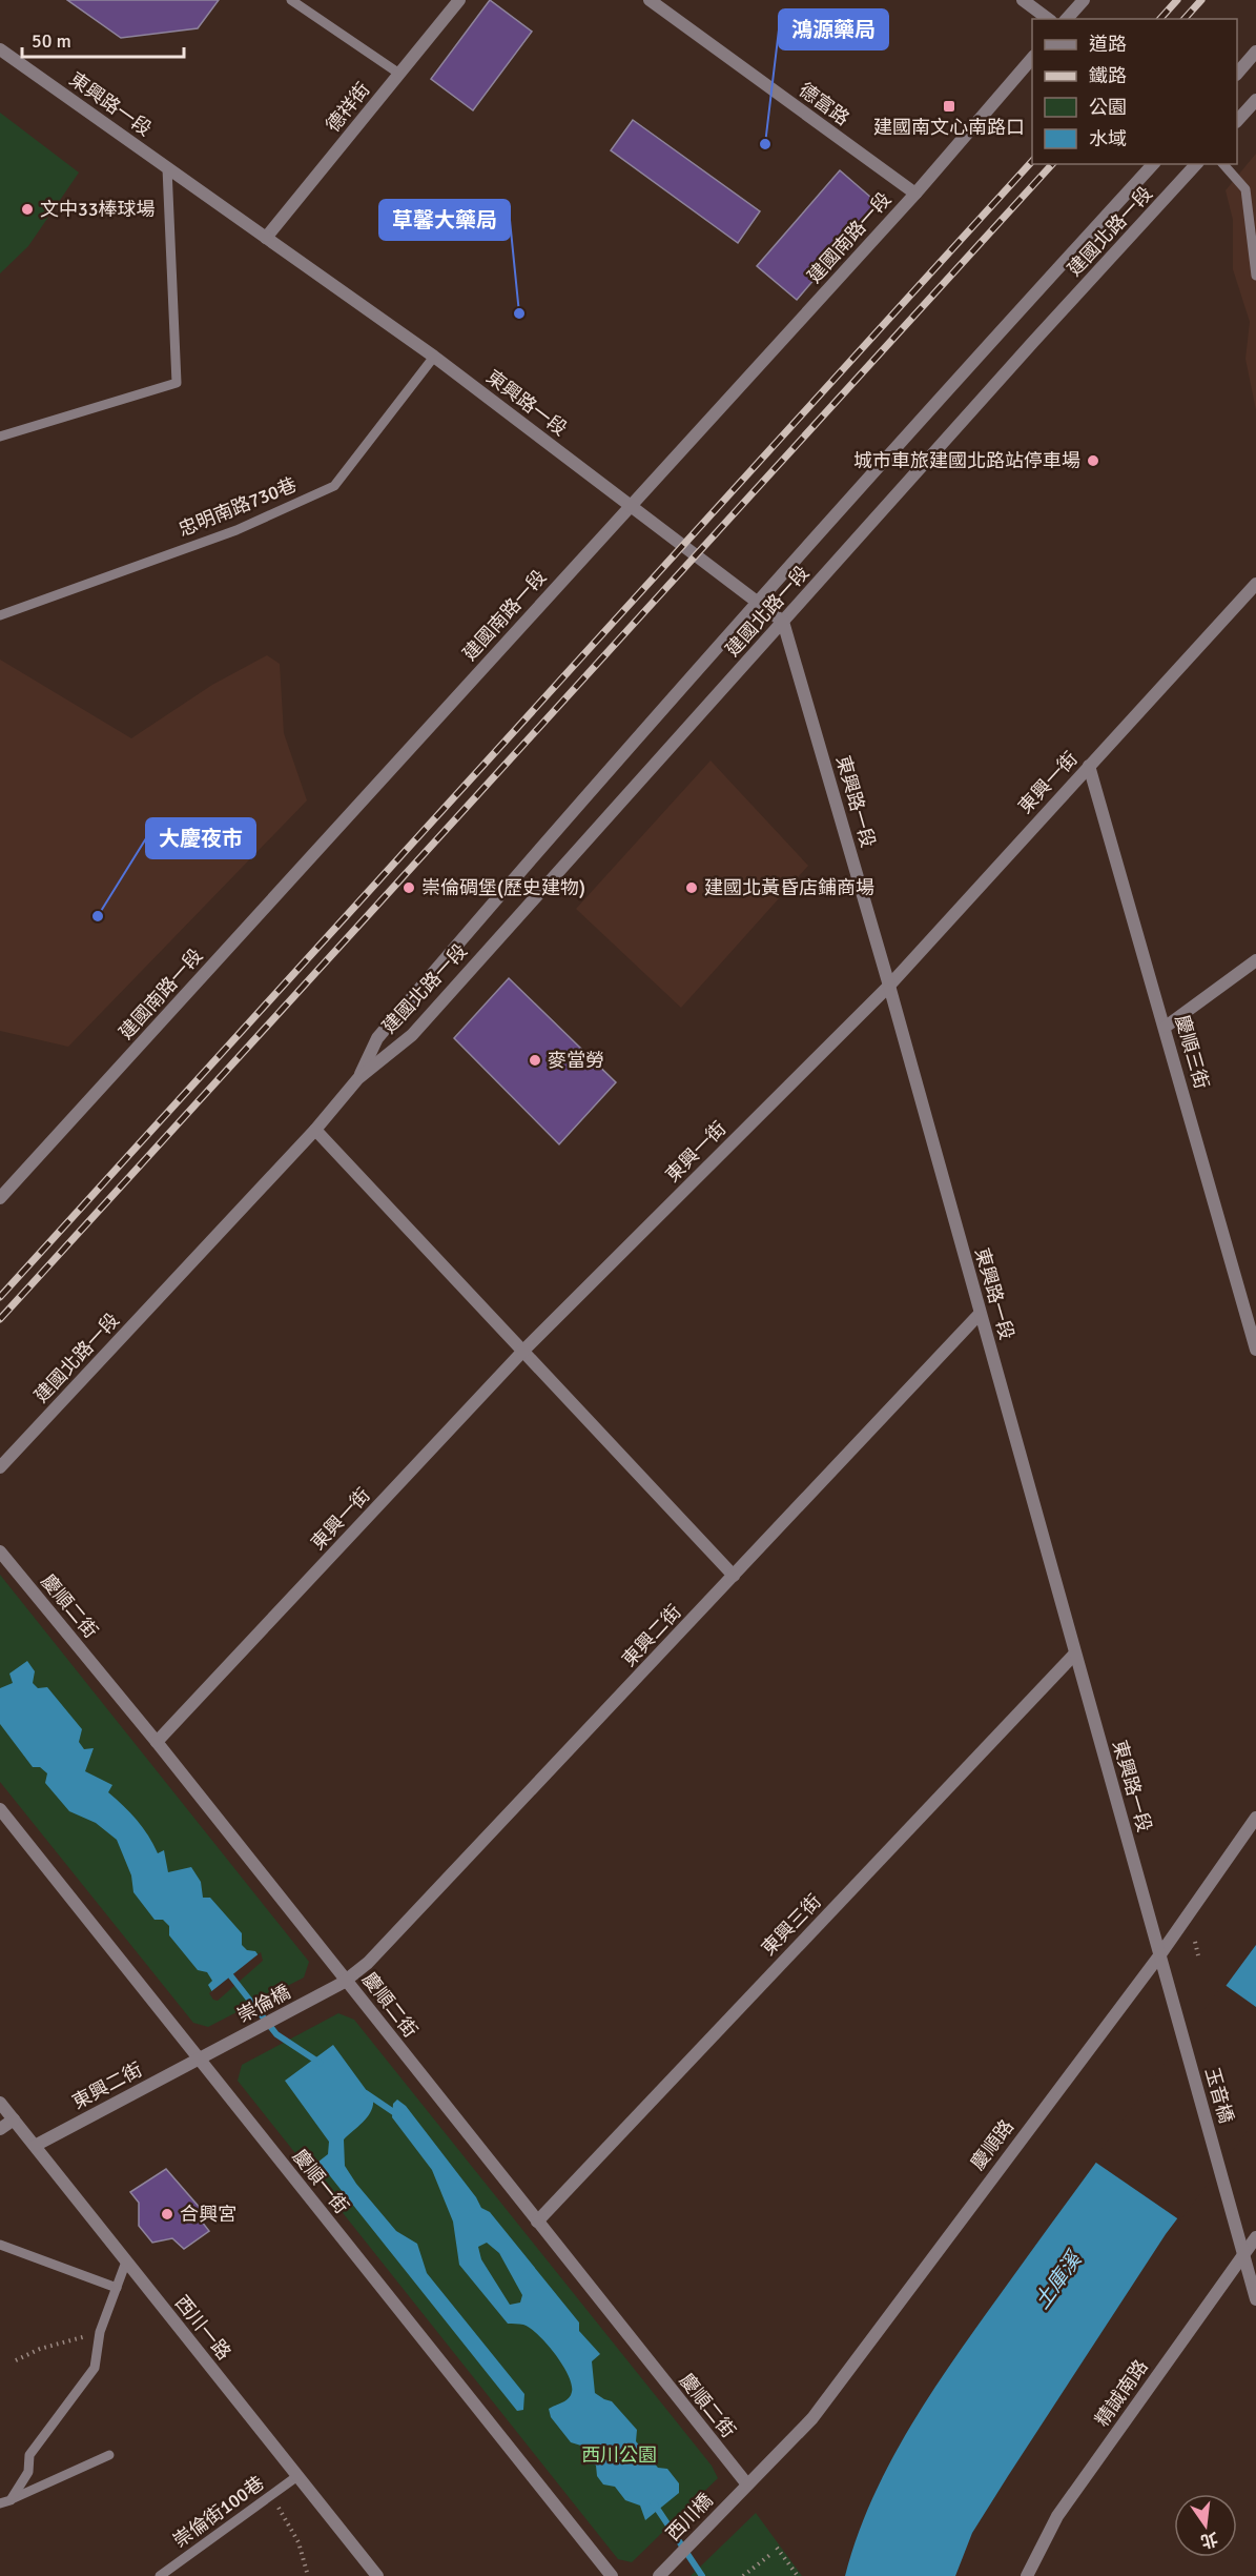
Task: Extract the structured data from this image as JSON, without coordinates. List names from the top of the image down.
{
  "streets": {
    "street": [
      "東興路一段",
      "德富路",
      "德祥街",
      "建國北路一段",
      "建國南路一段",
      "東興一街",
      "慶順三街",
      "慶順二街",
      "東興二街",
      "東興三街",
      "崇倫橋",
      "玉音橋",
      "慶順路",
      "慶順一街",
      "西川一路",
      "精誠南路",
      "西川橋"
    ],
    "lane": ["忠明南路730巷", "崇倫街100巷"]
  },
  "crossings": [
    ["東興路一段", "德祥街"],
    ["東興路一段", "建國北路一段"],
    ["東興路一段", "建國南路一段"],
    ["東興路一段", "忠明南路730巷"],
    ["東興路一段", "東興一街"],
    ["東興路一段", "東興二街"],
    ["東興路一段", "東興三街"],
    ["東興路一段", "玉音橋"],
    ["東興路一段", "慶順路"],
    ["德富路", "建國南路一段"],
    ["東興一街", "慶順三街"],
    ["東興一街", "慶順二街"],
    ["慶順二街", "東興二街"],
    ["慶順二街", "東興三街"],
    ["慶順二街", "崇倫橋"],
    ["慶順二街", "慶順路"],
    ["慶順二街", "西川橋"],
    ["東興二街", "崇倫橋"],
    ["東興二街", "慶順一街"],
    ["東興二街", "西川一路"],
    ["崇倫橋", "慶順一街"],
    ["玉音橋", "精誠南路"],
    ["慶順路", "西川橋"],
    ["西川一路", "崇倫街100巷"]
  ],
  "water": ["土庫溪"],
  "parks": ["西川公園"],
  "places": {
    "transit": ["建國南文心南路口"],
    "other": [
      "鴻源藥局",
      "文中33棒球場",
      "草馨大藥局",
      "城市車旅建國北路站停車場",
      "崇倫碉堡(歷史建物)",
      "建國北黃昏店鋪商場",
      "大慶夜市",
      "麥當勞",
      "合興宮"
    ]
  },
  "legend": [
    "道路",
    "鐵路",
    "公園",
    "水域"
  ],
  "scale_bar": "50 m",
  "north": "bottom"
}
